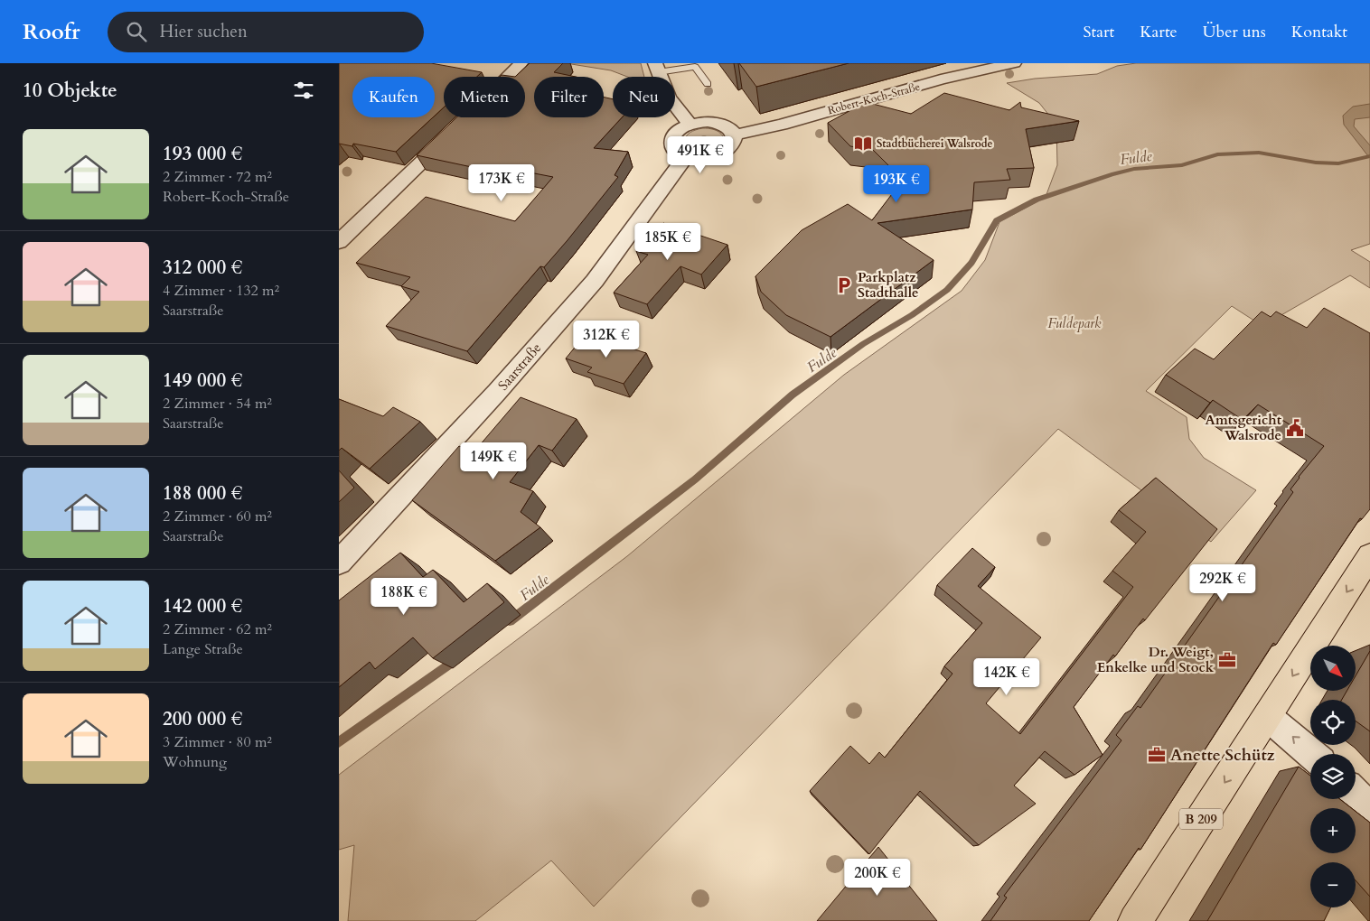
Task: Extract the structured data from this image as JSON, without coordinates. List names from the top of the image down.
{
  "streets": {
    "main road": ["B 209"],
    "street": ["Robert-Koch-Straße", "Saarstraße"]
  },
  "crossings": [
    ["Robert-Koch-Straße", "Saarstraße"]
  ],
  "water": ["Fulde"],
  "parks": ["Fuldepark"],
  "places": {
    "library": ["Stadtbücherei Walsrode"],
    "parking": ["Parkplatz Stadthalle"],
    "public building": ["Amtsgericht Walsrode"],
    "office": ["Dr. Weigt, Enkelke und Stock", "Anette Schütz"]
  },
  "north": "bottom right",
  "page": {
    "header": "Roofr",
    "search": "Hier suchen",
    "nav": [
      "Start",
      "Karte",
      "Über uns",
      "Kontakt"
    ],
    "heading": "10 Objekte",
    "chip": [
      "Kaufen",
      "Mieten",
      "Filter",
      "Neu"
    ],
    "list": [
      {
        "name": "193 000 €",
        "note": "2 Zimmer · 72 m² · Robert-Koch-Straße"
      },
      {
        "name": "312 000 €",
        "note": "4 Zimmer · 132 m² · Saarstraße"
      },
      {
        "name": "149 000 €",
        "note": "2 Zimmer · 54 m² · Saarstraße"
      },
      {
        "name": "188 000 €",
        "note": "2 Zimmer · 60 m² · Saarstraße"
      },
      {
        "name": "142 000 €",
        "note": "2 Zimmer · 62 m² · Lange Straße"
      },
      {
        "name": "200 000 €",
        "note": "3 Zimmer · 80 m² · Wohnung"
      }
    ],
    "price": [
      "491K €",
      "173K €",
      "193K €",
      "185K €",
      "312K €",
      "149K €",
      "292K €",
      "188K €",
      "142K €",
      "200K €"
    ],
    "map_buttons": ["+", "−"]
  }
}
